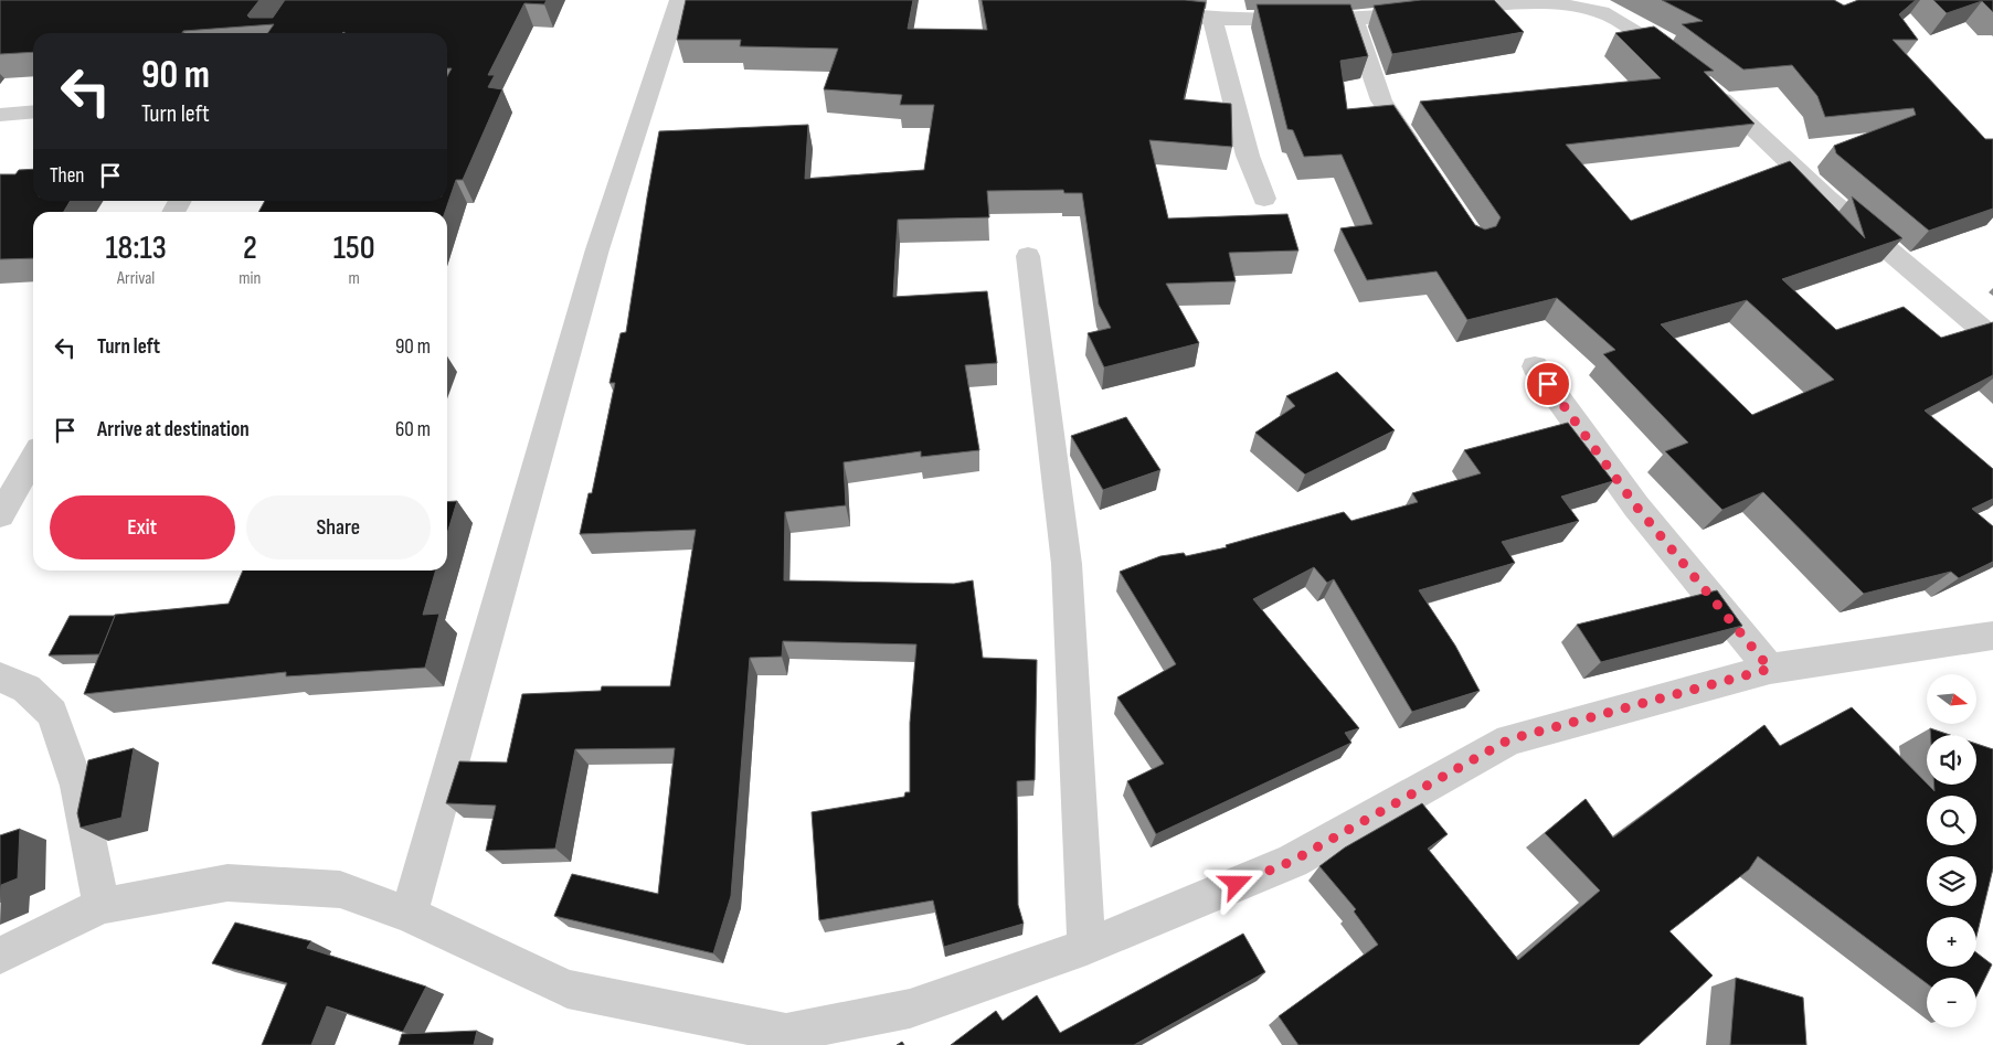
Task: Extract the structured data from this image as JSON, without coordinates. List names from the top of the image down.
{
  "north": "right",
  "page": {
    "turn": ["90 m", "Turn left"],
    "then": "Then",
    "eta": [
      "18:13",
      "Arrival",
      "2",
      "min",
      "150",
      "m"
    ],
    "list": [
      {
        "name": "Turn left",
        "value": "90 m"
      },
      {
        "name": "Arrive at destination",
        "value": "60 m"
      }
    ],
    "buttons": ["Exit", "Share"],
    "map_buttons": ["+", "−"]
  }
}
